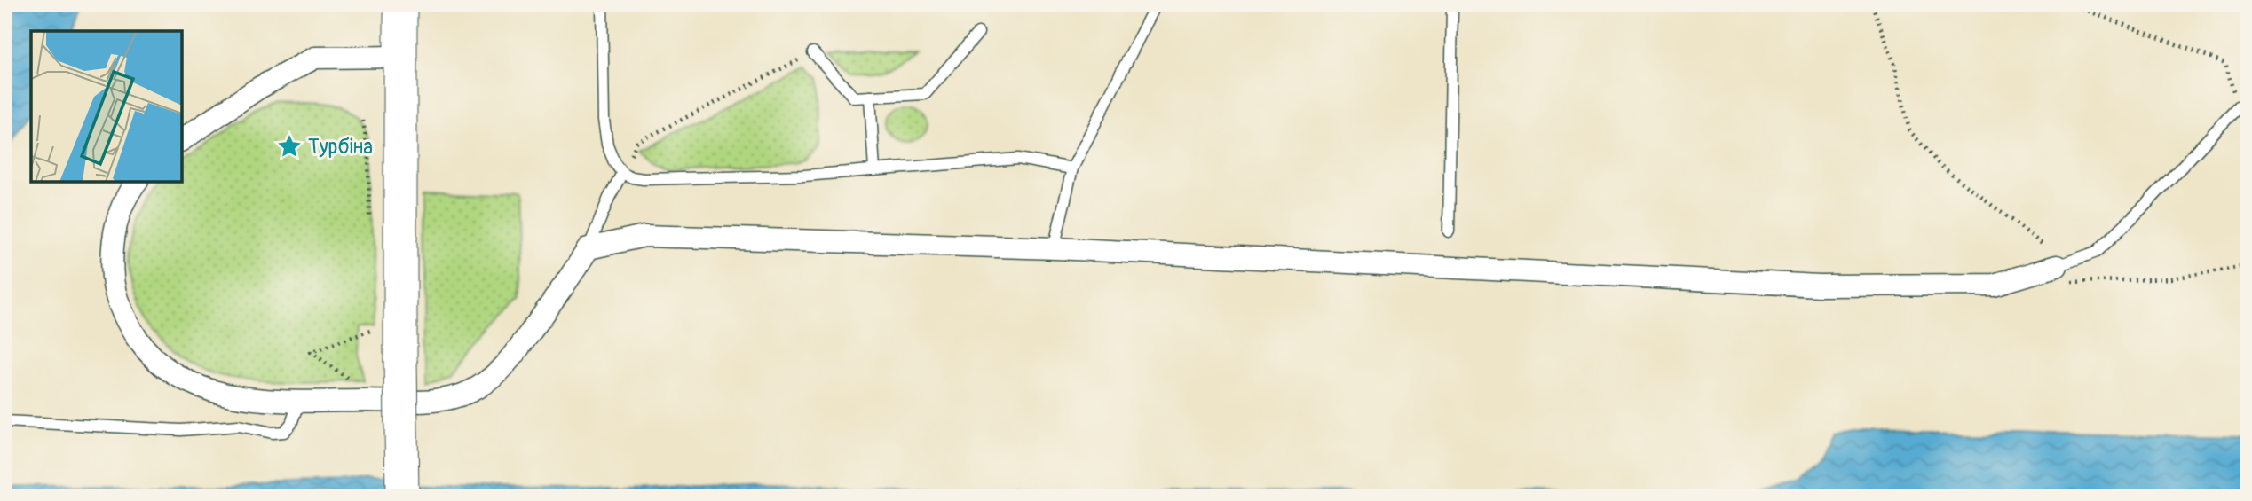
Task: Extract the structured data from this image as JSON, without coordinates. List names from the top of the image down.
{
  "places": {
    "place": ["Турбіна"]
  }
}
